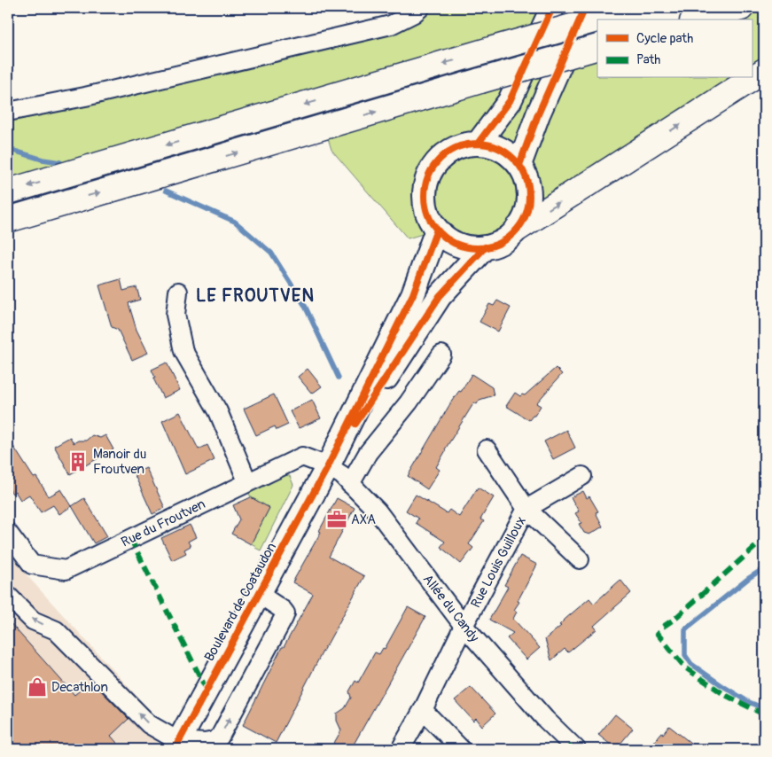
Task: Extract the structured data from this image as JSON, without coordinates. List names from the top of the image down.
{
  "streets": {
    "main road": ["Boulevard de Coataudon"],
    "street": ["Rue du Froutven", "Rue Louis Guilloux", "Allée du Candy"]
  },
  "crossings": [
    ["Rue du Froutven", "Boulevard de Coataudon"],
    ["Rue du Froutven", "Allée du Candy"],
    ["Rue Louis Guilloux", "Allée du Candy"],
    ["Boulevard de Coataudon", "Allée du Candy"]
  ],
  "districts": ["LE FROUTVEN"],
  "places": {
    "building": ["Manoir du Froutven"],
    "office": ["AXA"],
    "shop": ["Decathlon"]
  },
  "legend": ["Cycle path", "Path"]
}
